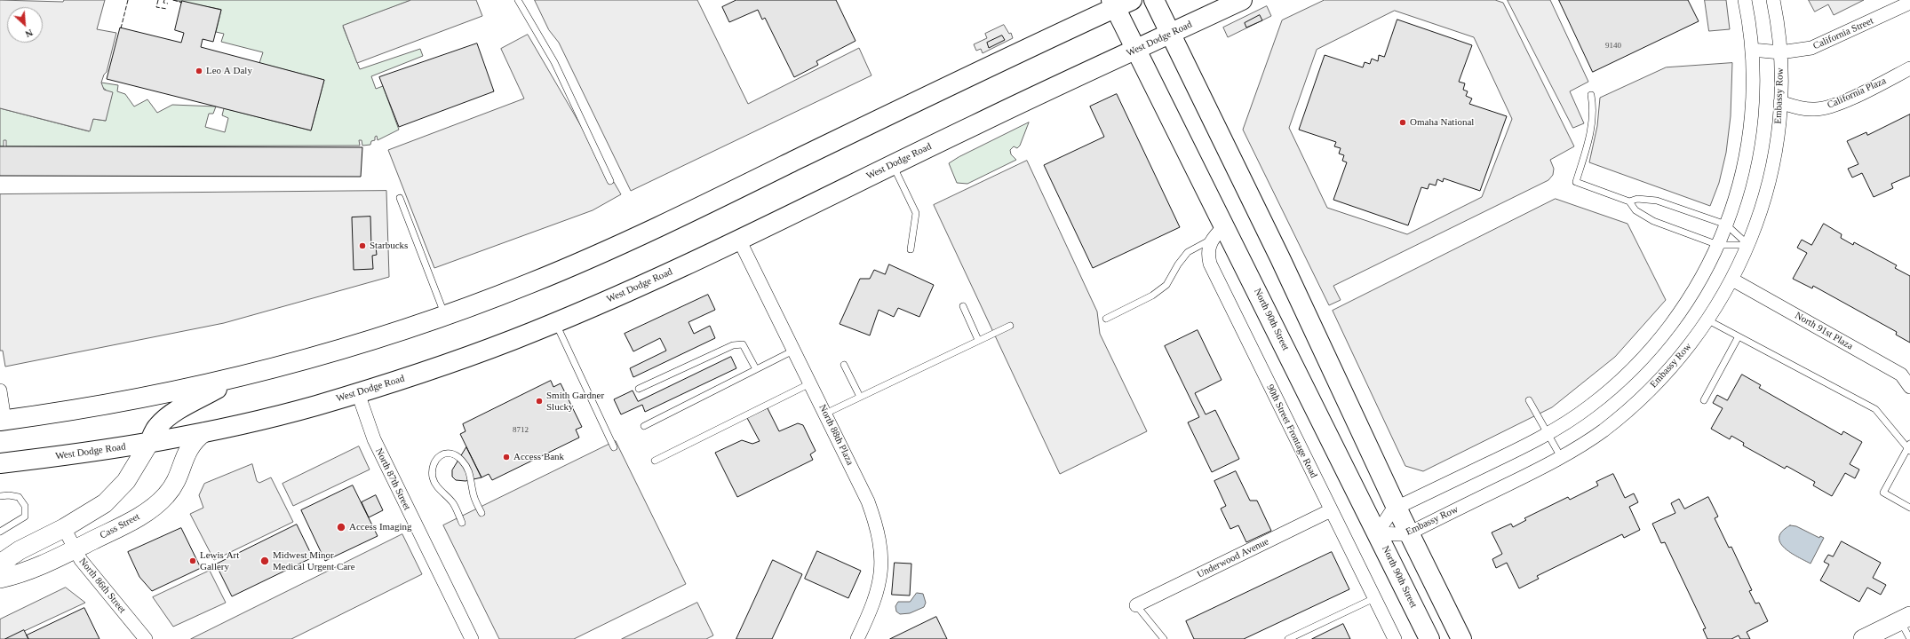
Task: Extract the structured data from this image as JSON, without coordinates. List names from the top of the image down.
{
  "streets": {
    "main road": ["West Dodge Road", "North 90th Street", "Cass Street"],
    "street": [
      "California Street",
      "California Plaza",
      "Embassy Row",
      "North 91st Plaza",
      "90th Street Frontage Road",
      "North 88th Plaza",
      "North 87th Street",
      "Underwood Avenue",
      "North 86th Street"
    ]
  },
  "crossings": [
    ["California Street", "Embassy Row"],
    ["West Dodge Road", "North 90th Street"],
    ["West Dodge Road", "North 88th Plaza"],
    ["West Dodge Road", "North 87th Street"],
    ["West Dodge Road", "Cass Street"],
    ["California Plaza", "Embassy Row"],
    ["Embassy Row", "North 90th Street"],
    ["Embassy Row", "North 91st Plaza"],
    ["90th Street Frontage Road", "Underwood Avenue"],
    ["Cass Street", "North 86th Street"]
  ],
  "places": [
    "Leo A Daly",
    "Omaha National",
    "Starbucks",
    "Smith Gardner Slucky",
    "Access Bank",
    "Access Imaging",
    "Lewis Art Gallery",
    "Midwest Minor Medical Urgent Care"
  ],
  "house_numbers": ["9140", "8712"],
  "north": "bottom right"
}
